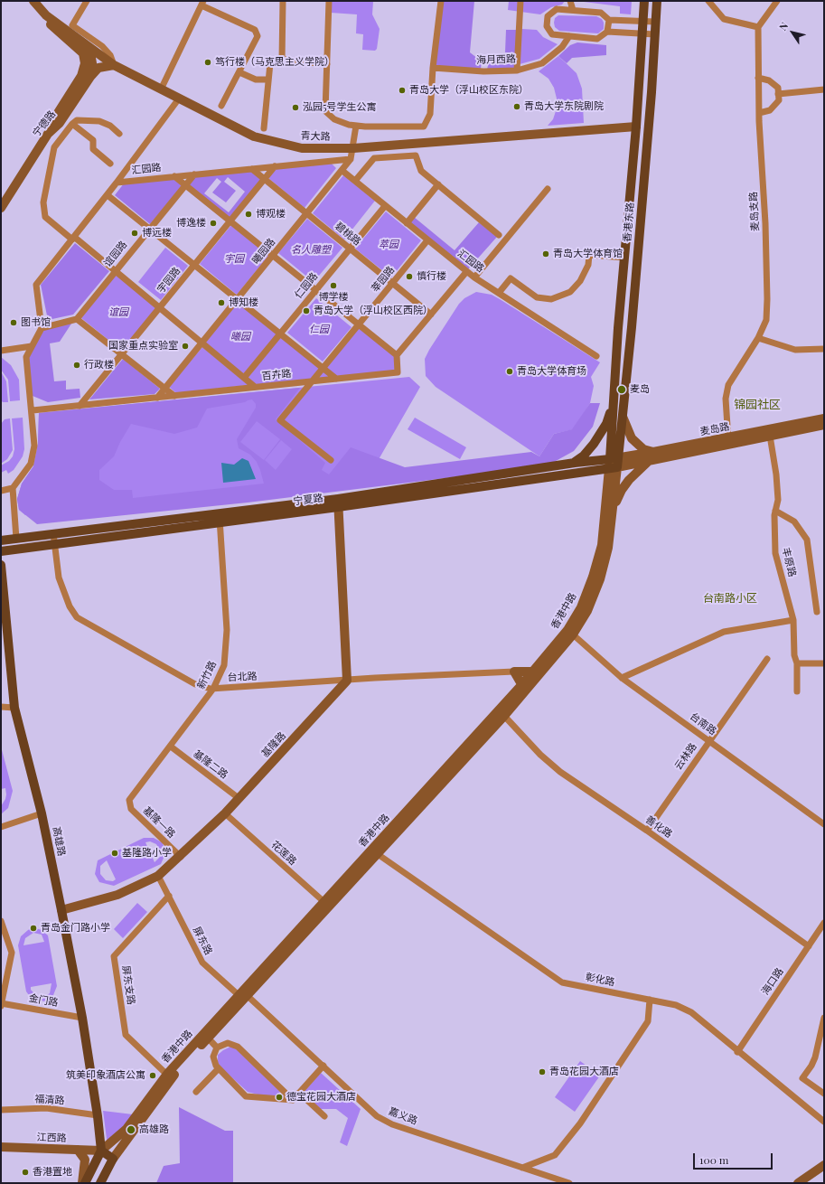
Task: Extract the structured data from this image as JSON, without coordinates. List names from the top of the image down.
{
  "streets": {
    "main road": [
      "宁德路",
      "青大路",
      "香港东路",
      "麦岛路",
      "宁夏路",
      "香港中路",
      "基隆路",
      "高雄路",
      "江西路"
    ],
    "street": [
      "海月西路",
      "汇园路",
      "麦岛支路",
      "碧桃路",
      "曦园路",
      "谊园路",
      "莘园路",
      "宇园路",
      "仁园路",
      "百卉路",
      "丰原路",
      "新竹路",
      "台北路",
      "台南路",
      "云林路",
      "基隆二路",
      "基隆一路",
      "善化路",
      "花莲路",
      "屏东路",
      "彰化路",
      "海口路",
      "屏东支路",
      "金门路",
      "福清路",
      "嘉义路"
    ]
  },
  "crossings": [
    ["宁德路", "青大路"],
    ["青大路", "香港东路"],
    ["青大路", "曦园路"],
    ["汇园路", "碧桃路"],
    ["汇园路", "曦园路"],
    ["汇园路", "谊园路"],
    ["汇园路", "莘园路"],
    ["汇园路", "宇园路"],
    ["汇园路", "仁园路"],
    ["麦岛支路", "麦岛路"],
    ["香港东路", "麦岛路"],
    ["香港东路", "宁夏路"],
    ["香港东路", "香港中路"],
    ["碧桃路", "曦园路"],
    ["碧桃路", "莘园路"],
    ["碧桃路", "宇园路"],
    ["碧桃路", "仁园路"],
    ["曦园路", "百卉路"],
    ["莘园路", "百卉路"],
    ["宇园路", "百卉路"],
    ["麦岛路", "宁夏路"],
    ["麦岛路", "丰原路"],
    ["麦岛路", "香港中路"],
    ["宁夏路", "香港中路"],
    ["宁夏路", "新竹路"],
    ["宁夏路", "台北路"],
    ["香港中路", "台南路"],
    ["香港中路", "善化路"],
    ["香港中路", "高雄路"],
    ["香港中路", "花莲路"],
    ["香港中路", "屏东路"],
    ["香港中路", "彰化路"],
    ["香港中路", "屏东支路"],
    ["香港中路", "嘉义路"],
    ["香港中路", "江西路"],
    ["新竹路", "台北路"],
    ["新竹路", "基隆二路"],
    ["新竹路", "基隆一路"],
    ["台北路", "基隆路"],
    ["台南路", "云林路"],
    ["基隆路", "基隆二路"],
    ["基隆路", "基隆一路"],
    ["基隆路", "高雄路"],
    ["基隆路", "花莲路"],
    ["基隆路", "屏东路"],
    ["云林路", "善化路"],
    ["善化路", "海口路"],
    ["高雄路", "金门路"],
    ["高雄路", "福清路"],
    ["高雄路", "江西路"],
    ["屏东路", "屏东支路"],
    ["彰化路", "海口路"]
  ],
  "districts": ["锦园社区", "台南路小区"],
  "parks": [
    "萃园",
    "名人雕塑",
    "宇园",
    "谊园",
    "仁园",
    "曦园"
  ],
  "places": [
    "笃行楼（马克思主义学院）",
    "青岛大学（浮山校区东院）",
    "青岛大学东院剧院",
    "泓园5号学生公寓",
    "博观楼",
    "博逸楼",
    "博远楼",
    "青岛大学体育馆",
    "慎行楼",
    "博学楼",
    "博知楼",
    "青岛大学（浮山校区西院）",
    "图书馆",
    "国家重点实验室",
    "行政楼",
    "青岛大学体育场",
    "麦岛",
    "基隆路小学",
    "青岛金门路小学",
    "青岛花园大酒店",
    "筑美印象酒店公寓",
    "德宝花园大酒店",
    "高雄路",
    "香港置地"
  ],
  "scale_bar": "100 m",
  "north": "top left"
}
